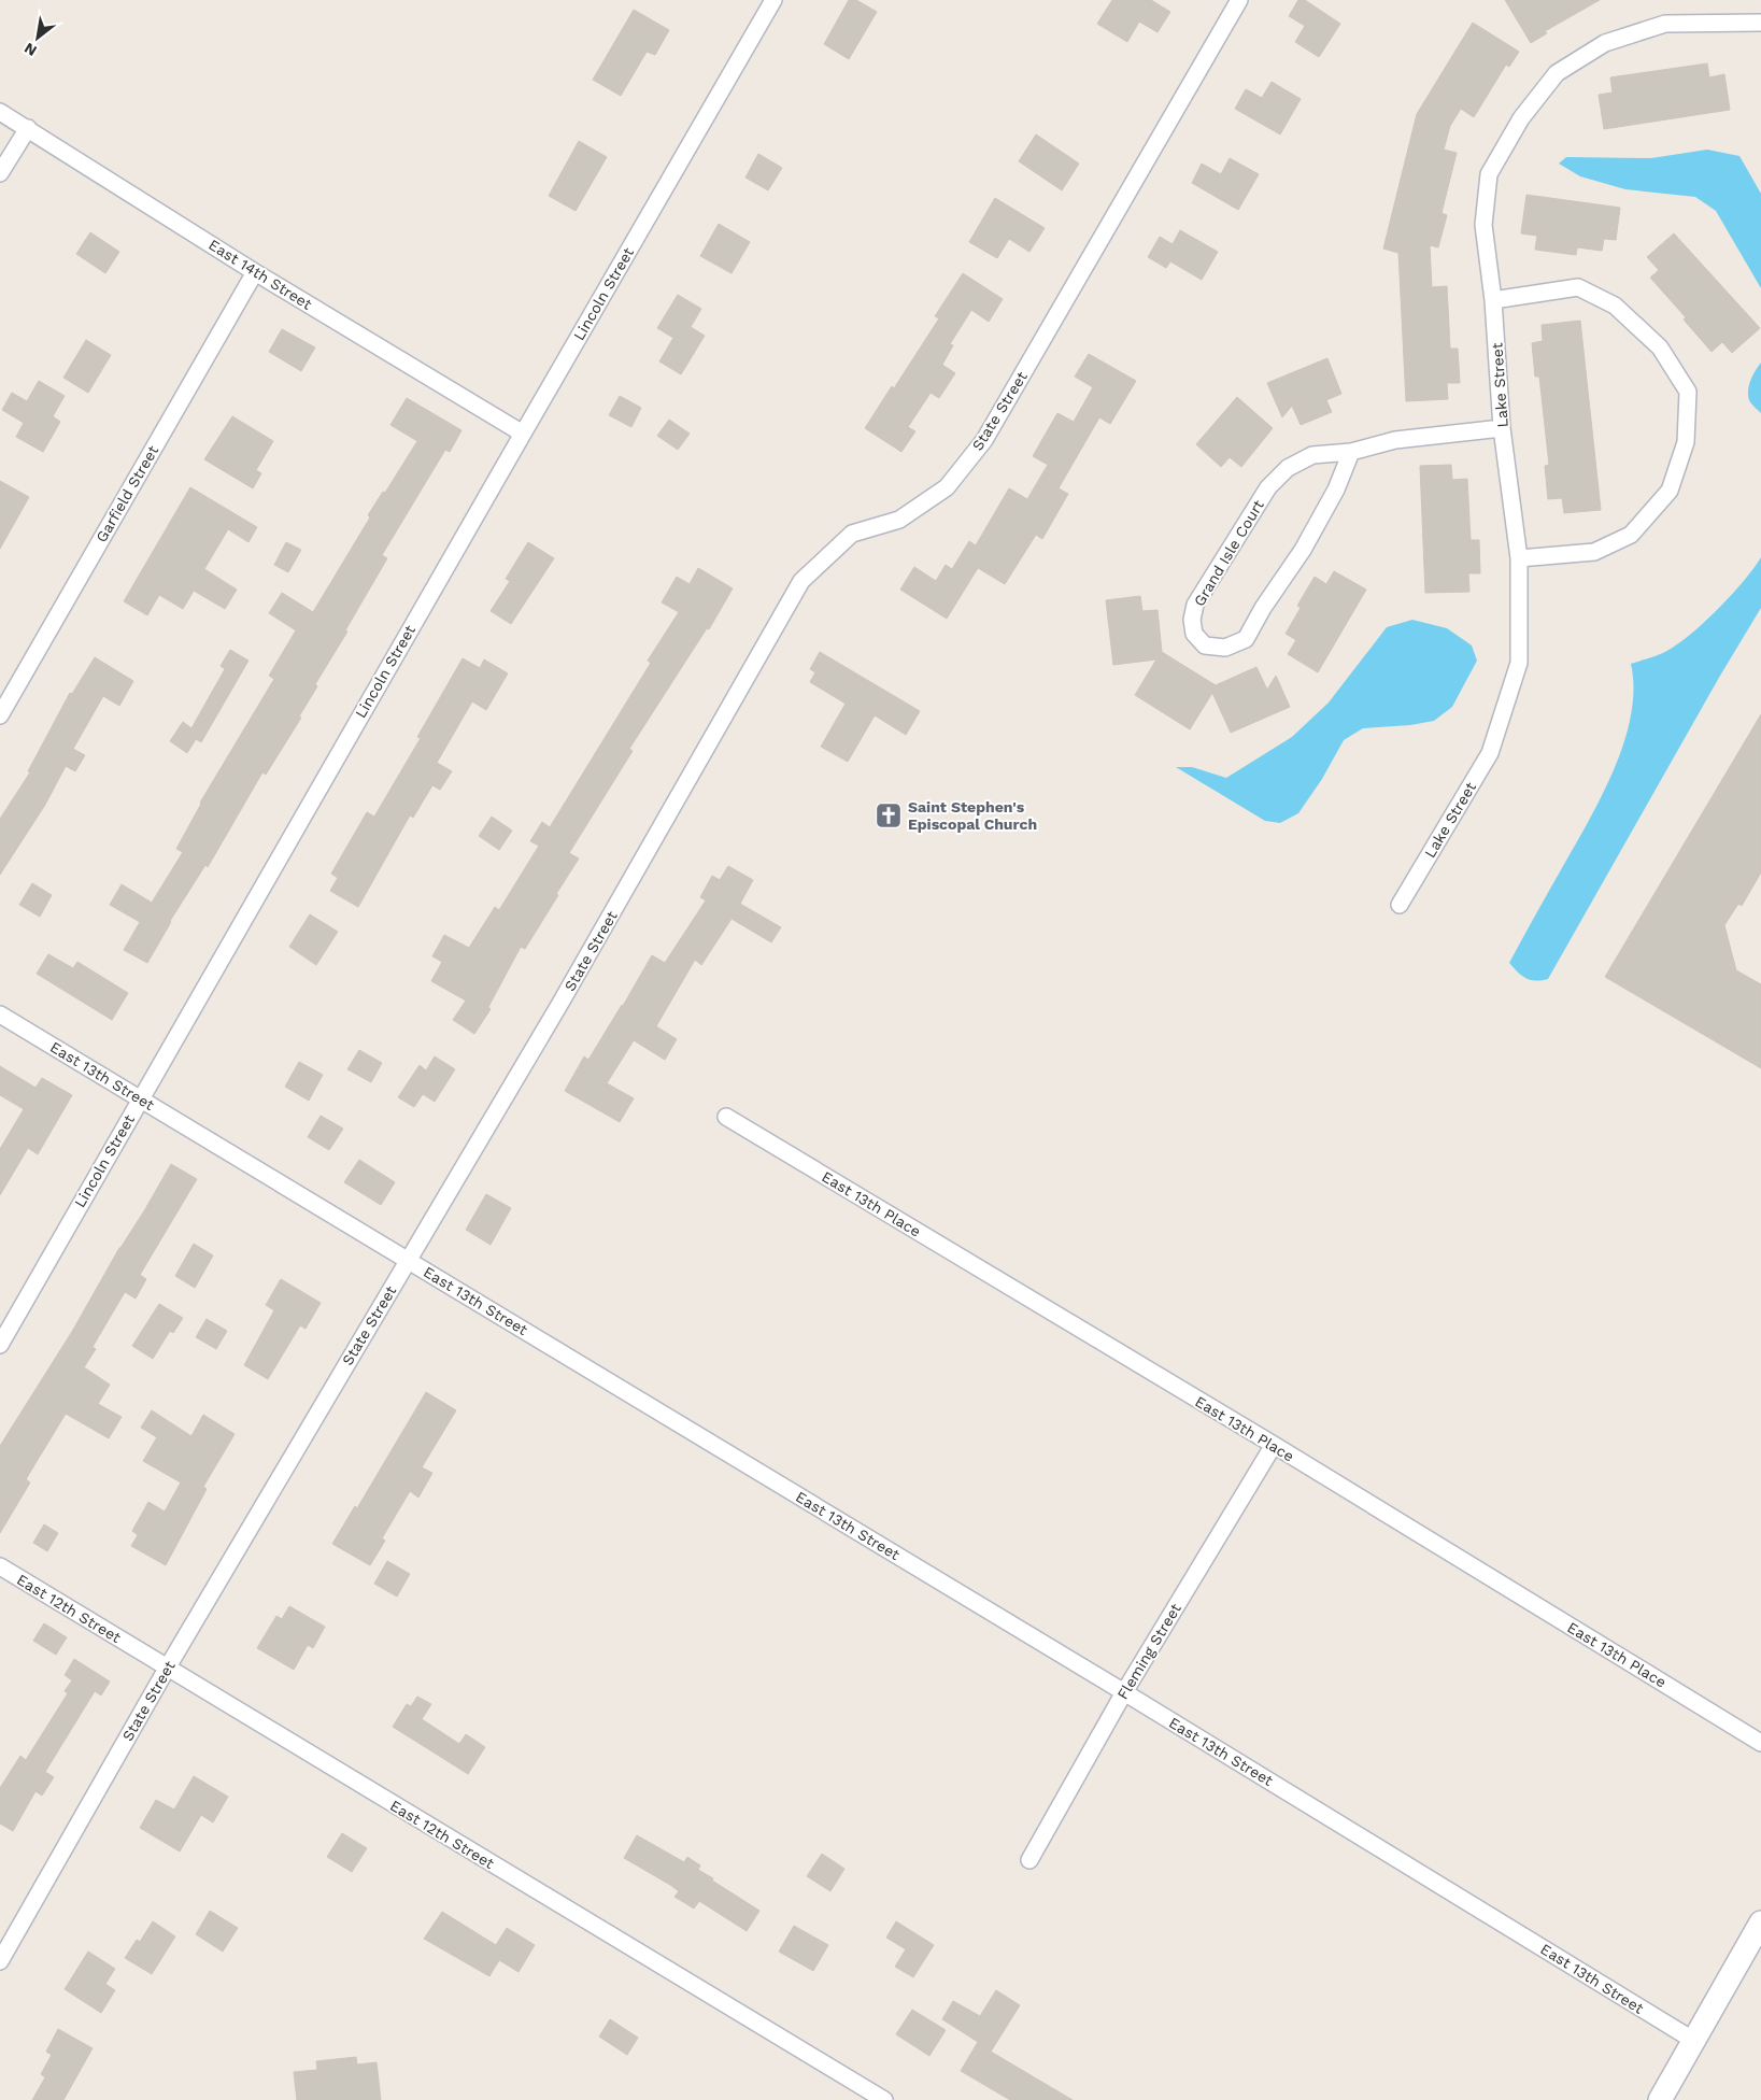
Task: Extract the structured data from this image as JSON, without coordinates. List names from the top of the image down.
{
  "streets": {
    "street": [
      "East 14th Street",
      "Lincoln Street",
      "Lake Street",
      "State Street",
      "Garfield Street",
      "Grand Isle Court",
      "East 13th Street",
      "East 13th Place",
      "East 12th Street",
      "Fleming Street"
    ]
  },
  "crossings": [
    ["East 14th Street", "Lincoln Street"],
    ["East 14th Street", "Garfield Street"],
    ["Lincoln Street", "East 13th Street"],
    ["Lake Street", "Grand Isle Court"],
    ["State Street", "East 13th Street"],
    ["State Street", "East 12th Street"],
    ["East 13th Street", "Fleming Street"],
    ["East 13th Place", "Fleming Street"]
  ],
  "places": {
    "church": ["Saint Stephen's Episcopal Church"]
  },
  "north": "bottom left"
}
